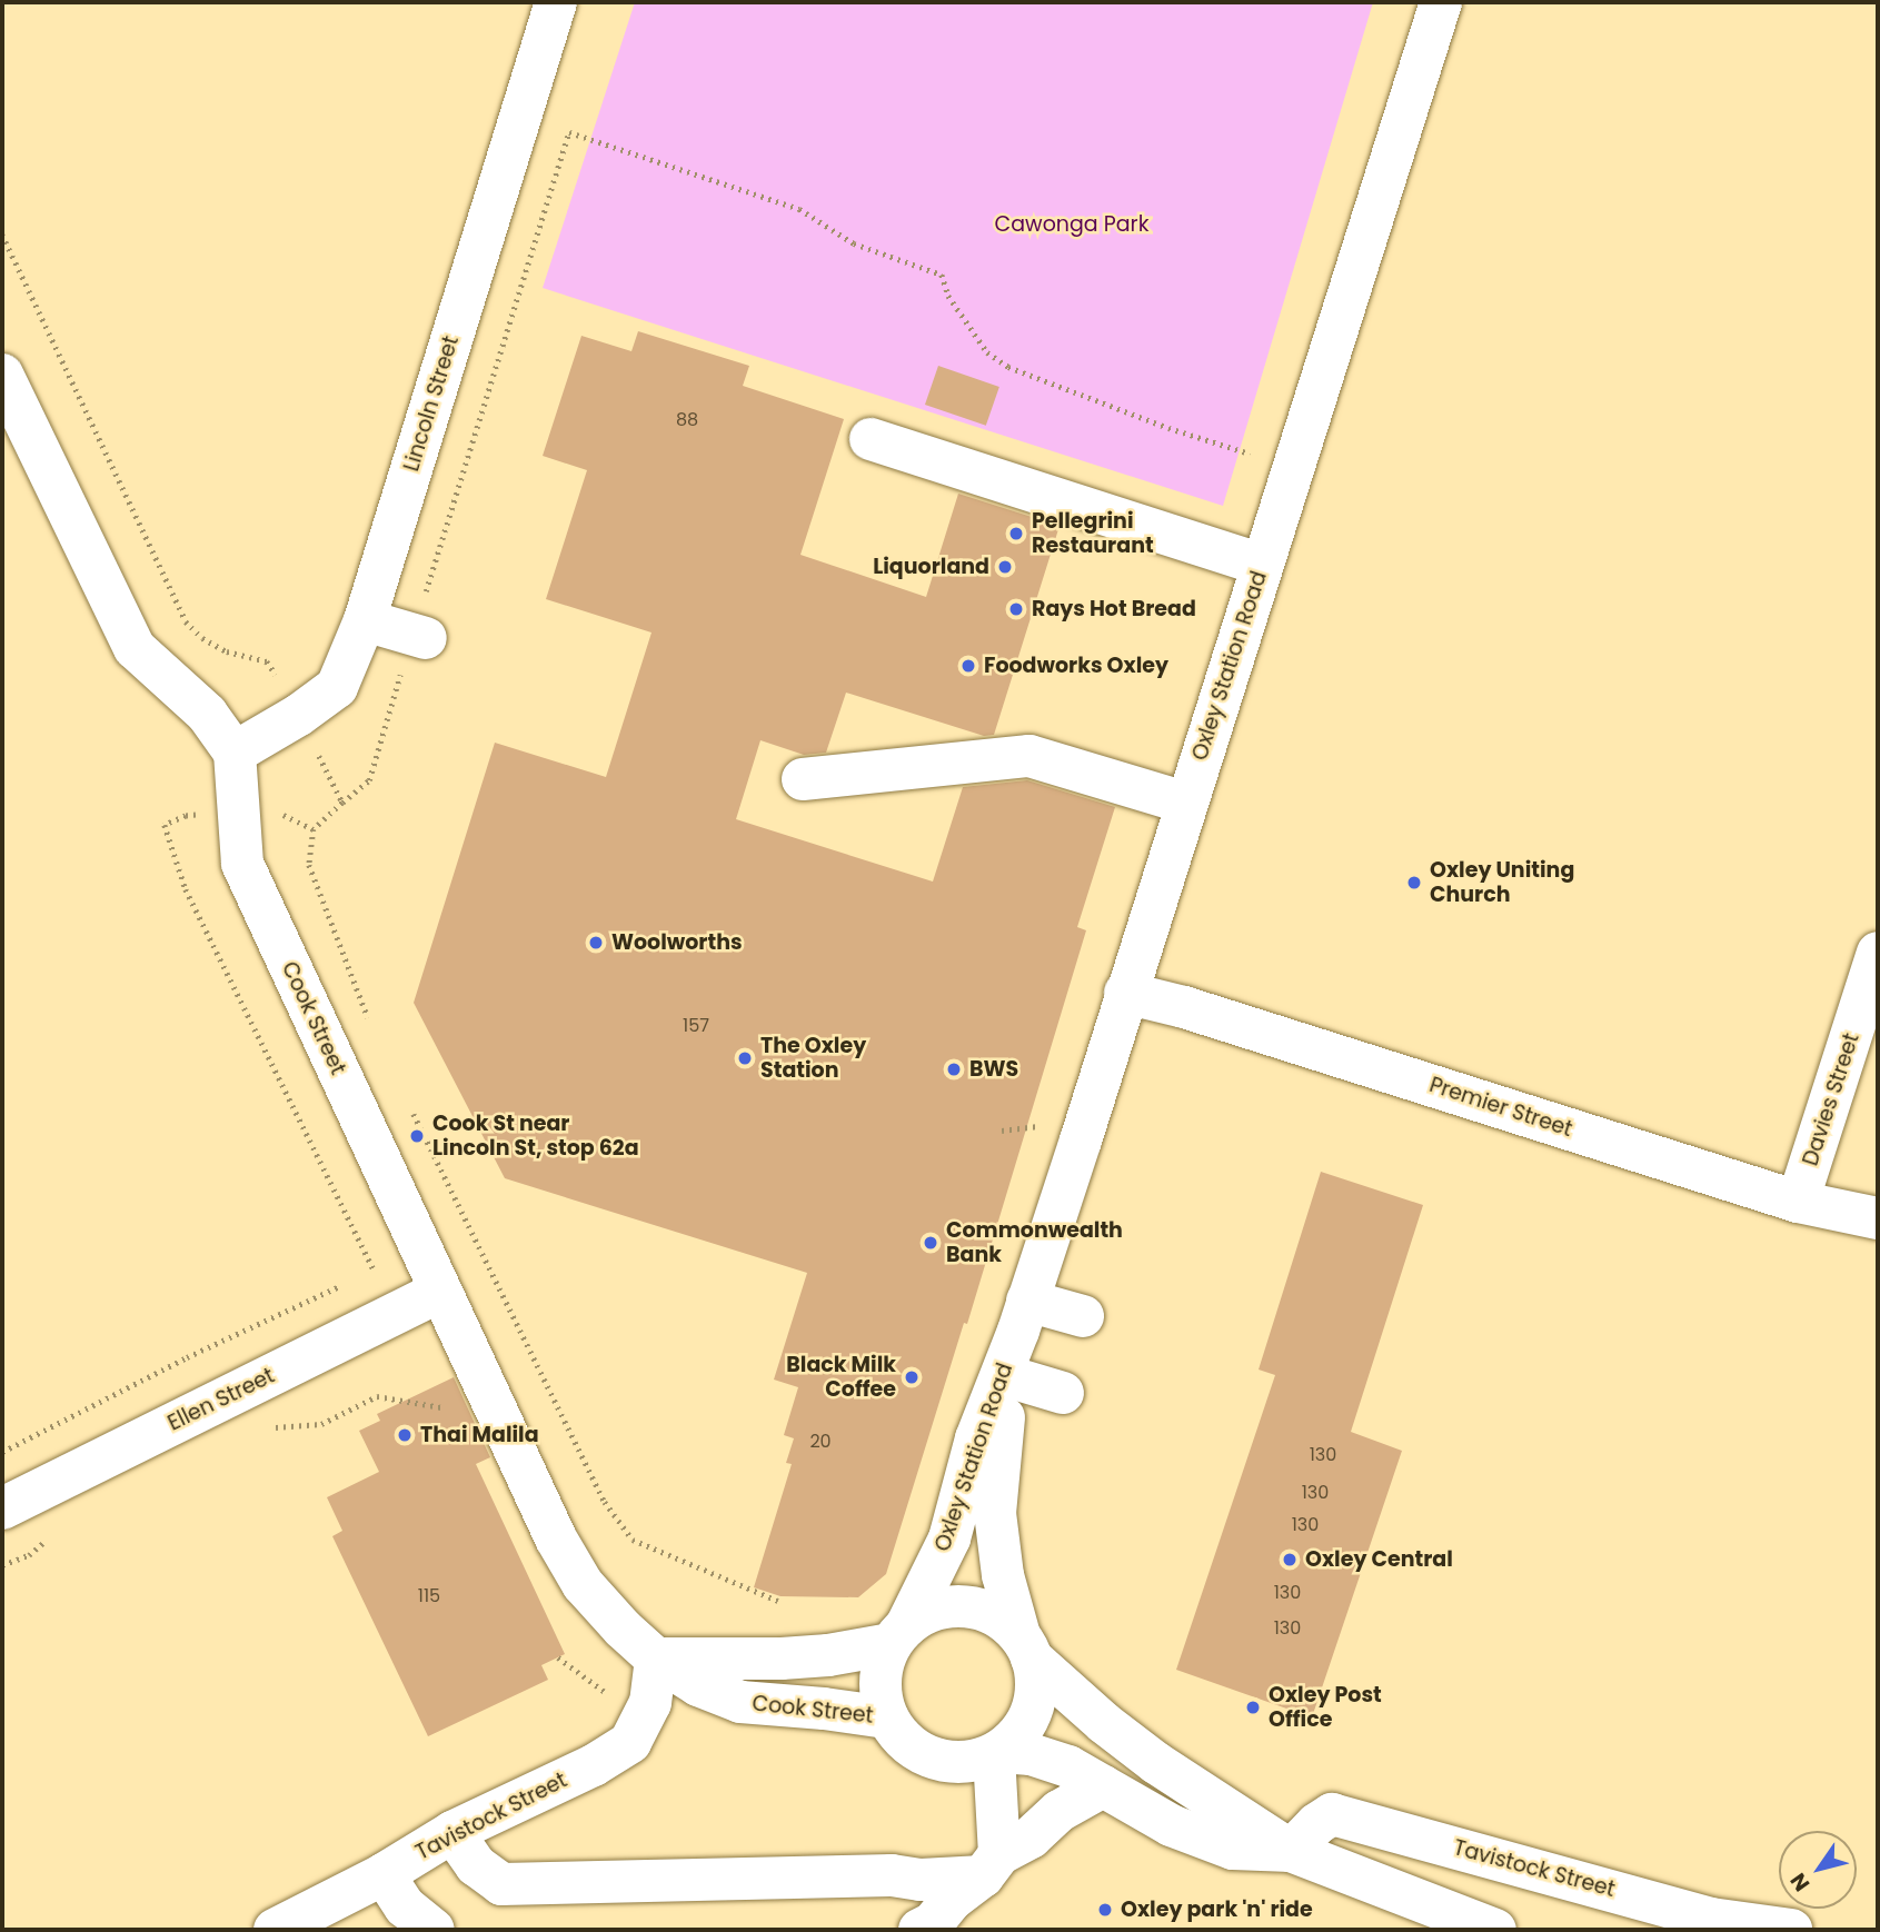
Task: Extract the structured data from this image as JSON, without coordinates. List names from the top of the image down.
{
  "streets": {
    "street": [
      "Lincoln Street",
      "Oxley Station Road",
      "Cook Street",
      "Davies Street",
      "Premier Street",
      "Ellen Street",
      "Tavistock Street"
    ]
  },
  "crossings": [
    ["Lincoln Street", "Cook Street"],
    ["Oxley Station Road", "Cook Street"],
    ["Oxley Station Road", "Premier Street"],
    ["Cook Street", "Ellen Street"],
    ["Cook Street", "Tavistock Street"],
    ["Davies Street", "Premier Street"]
  ],
  "parks": ["Cawonga Park"],
  "places": [
    "Pellegrini Restaurant",
    "Liquorland",
    "Rays Hot Bread",
    "Foodworks Oxley",
    "Oxley Uniting Church",
    "Woolworths",
    "The Oxley Station",
    "BWS",
    "Cook St near Lincoln St, stop 62a",
    "Commonwealth Bank",
    "Black Milk Coffee",
    "Thai Malila",
    "Oxley Central",
    "Oxley Post Office",
    "Oxley park 'n' ride"
  ],
  "house_numbers": [
    "88",
    "157",
    "20",
    "130",
    "130",
    "130",
    "130",
    "115",
    "130"
  ],
  "north": "bottom left"
}
